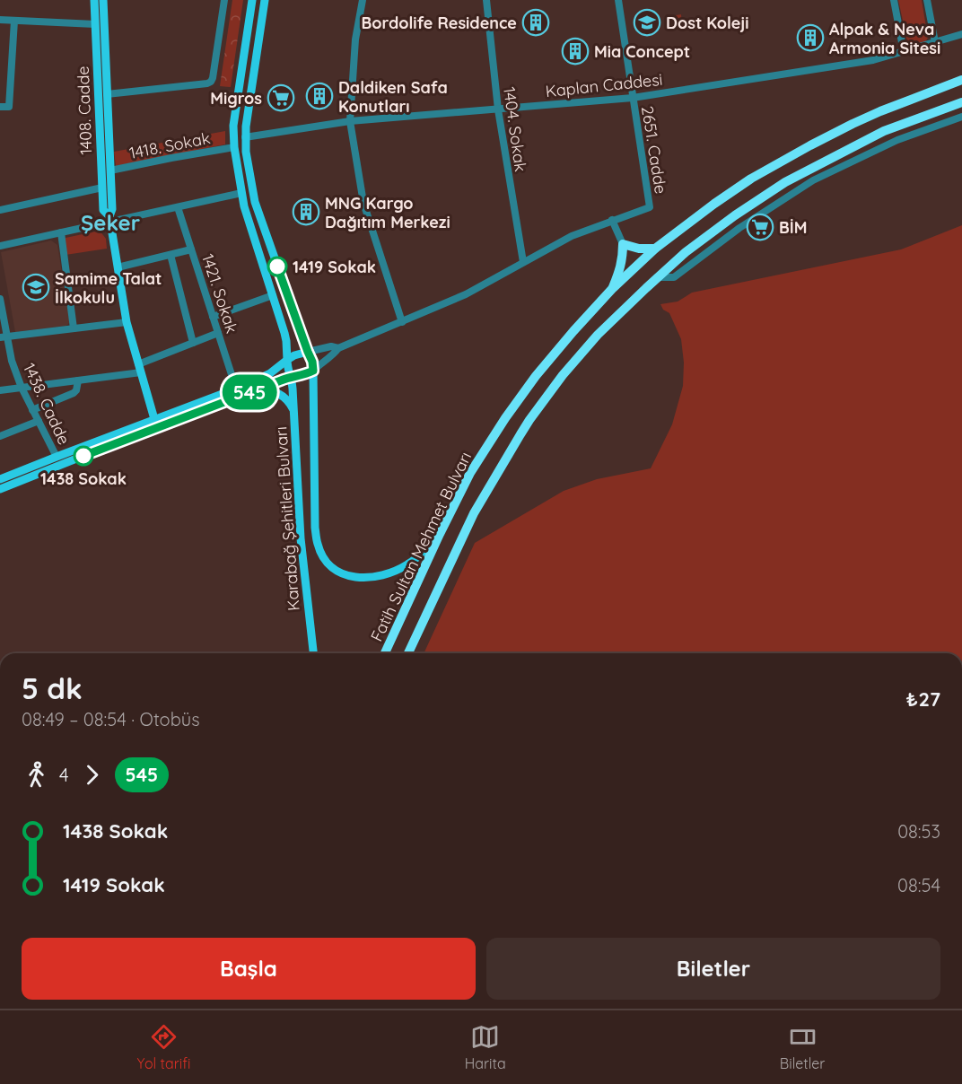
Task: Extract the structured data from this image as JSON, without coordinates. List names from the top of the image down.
{
  "streets": {
    "highway": ["Fatih Sultan Mehmet Bulvarı"],
    "main road": ["1408. Cadde", "Karabağ Şehitleri Bulvarı"],
    "street": [
      "Kaplan Caddesi",
      "1404. Sokak",
      "1418. Sokak",
      "2651. Cadde",
      "1421. Sokak",
      "1438. Cadde"
    ]
  },
  "crossings": [
    ["Kaplan Caddesi", "1404. Sokak"],
    ["Kaplan Caddesi", "2651. Cadde"],
    ["Kaplan Caddesi", "Karabağ Şehitleri Bulvarı"],
    ["1408. Cadde", "1418. Sokak"],
    ["1418. Sokak", "Karabağ Şehitleri Bulvarı"],
    ["Karabağ Şehitleri Bulvarı", "Fatih Sultan Mehmet Bulvarı"]
  ],
  "districts": ["Şeker"],
  "places": {
    "building": [
      "Bordolife Residence",
      "Alpak & Neva Armonia Sitesi",
      "Mia Concept",
      "Daldiken Safa Konutları",
      "MNG Kargo Dağıtım Merkezi"
    ],
    "school or university": ["Dost Koleji", "Samime Talat İlkokulu"],
    "supermarket": ["Migros", "BİM"],
    "other": ["1419 Sokak", "1438 Sokak"]
  },
  "lines": ["bus line 545"],
  "page": {
    "on_map": "545",
    "heading": ["5 dk", "08:49 – 08:54 · Otobüs", "₺27"],
    "legs": ["4", "545"],
    "list": [
      {
        "name": "1438 Sokak",
        "value": "08:53"
      },
      {
        "name": "1419 Sokak",
        "value": "08:54"
      }
    ],
    "buttons": ["Başla", "Biletler"],
    "tabs": ["Yol tarifi", "Harita", "Biletler"]
  }
}
